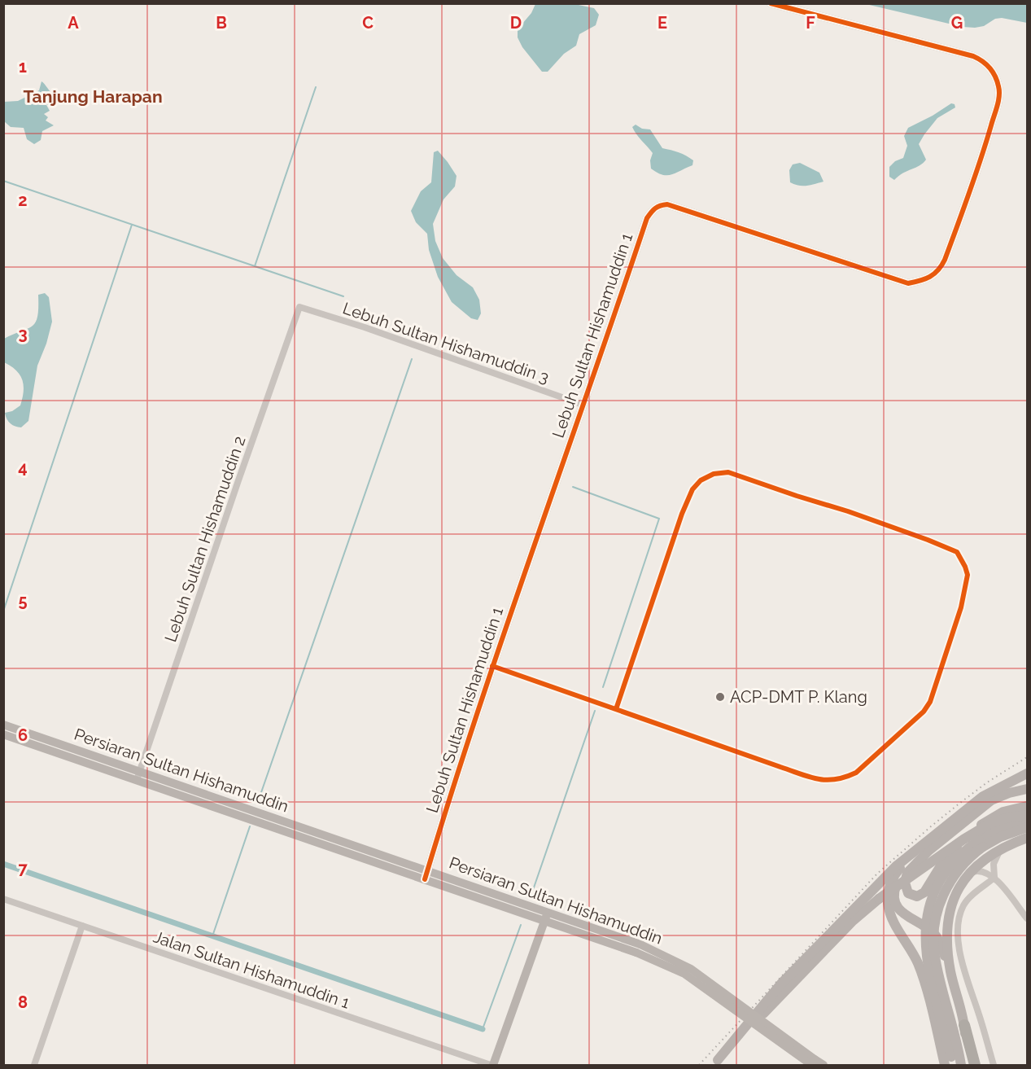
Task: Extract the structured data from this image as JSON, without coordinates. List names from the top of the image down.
{
  "streets": {
    "street": [
      "Lebuh Sultan Hishamuddin 1",
      "Lebuh Sultan Hishamuddin 3",
      "Lebuh Sultan Hishamuddin 2",
      "Persiaran Sultan Hishamuddin",
      "Jalan Sultan Hishamuddin 1"
    ]
  },
  "crossings": [
    ["Lebuh Sultan Hishamuddin 1", "Lebuh Sultan Hishamuddin 3"],
    ["Lebuh Sultan Hishamuddin 1", "Persiaran Sultan Hishamuddin"],
    ["Lebuh Sultan Hishamuddin 3", "Lebuh Sultan Hishamuddin 2"],
    ["Lebuh Sultan Hishamuddin 2", "Persiaran Sultan Hishamuddin"]
  ],
  "districts": ["Tanjung Harapan"],
  "places": ["ACP-DMT P. Klang"],
  "grid": {
    "columns": [
      "A",
      "B",
      "C",
      "D",
      "E",
      "F",
      "G"
    ],
    "rows": [
      "1",
      "2",
      "3",
      "4",
      "5",
      "6",
      "7",
      "8"
    ]
  }
}
